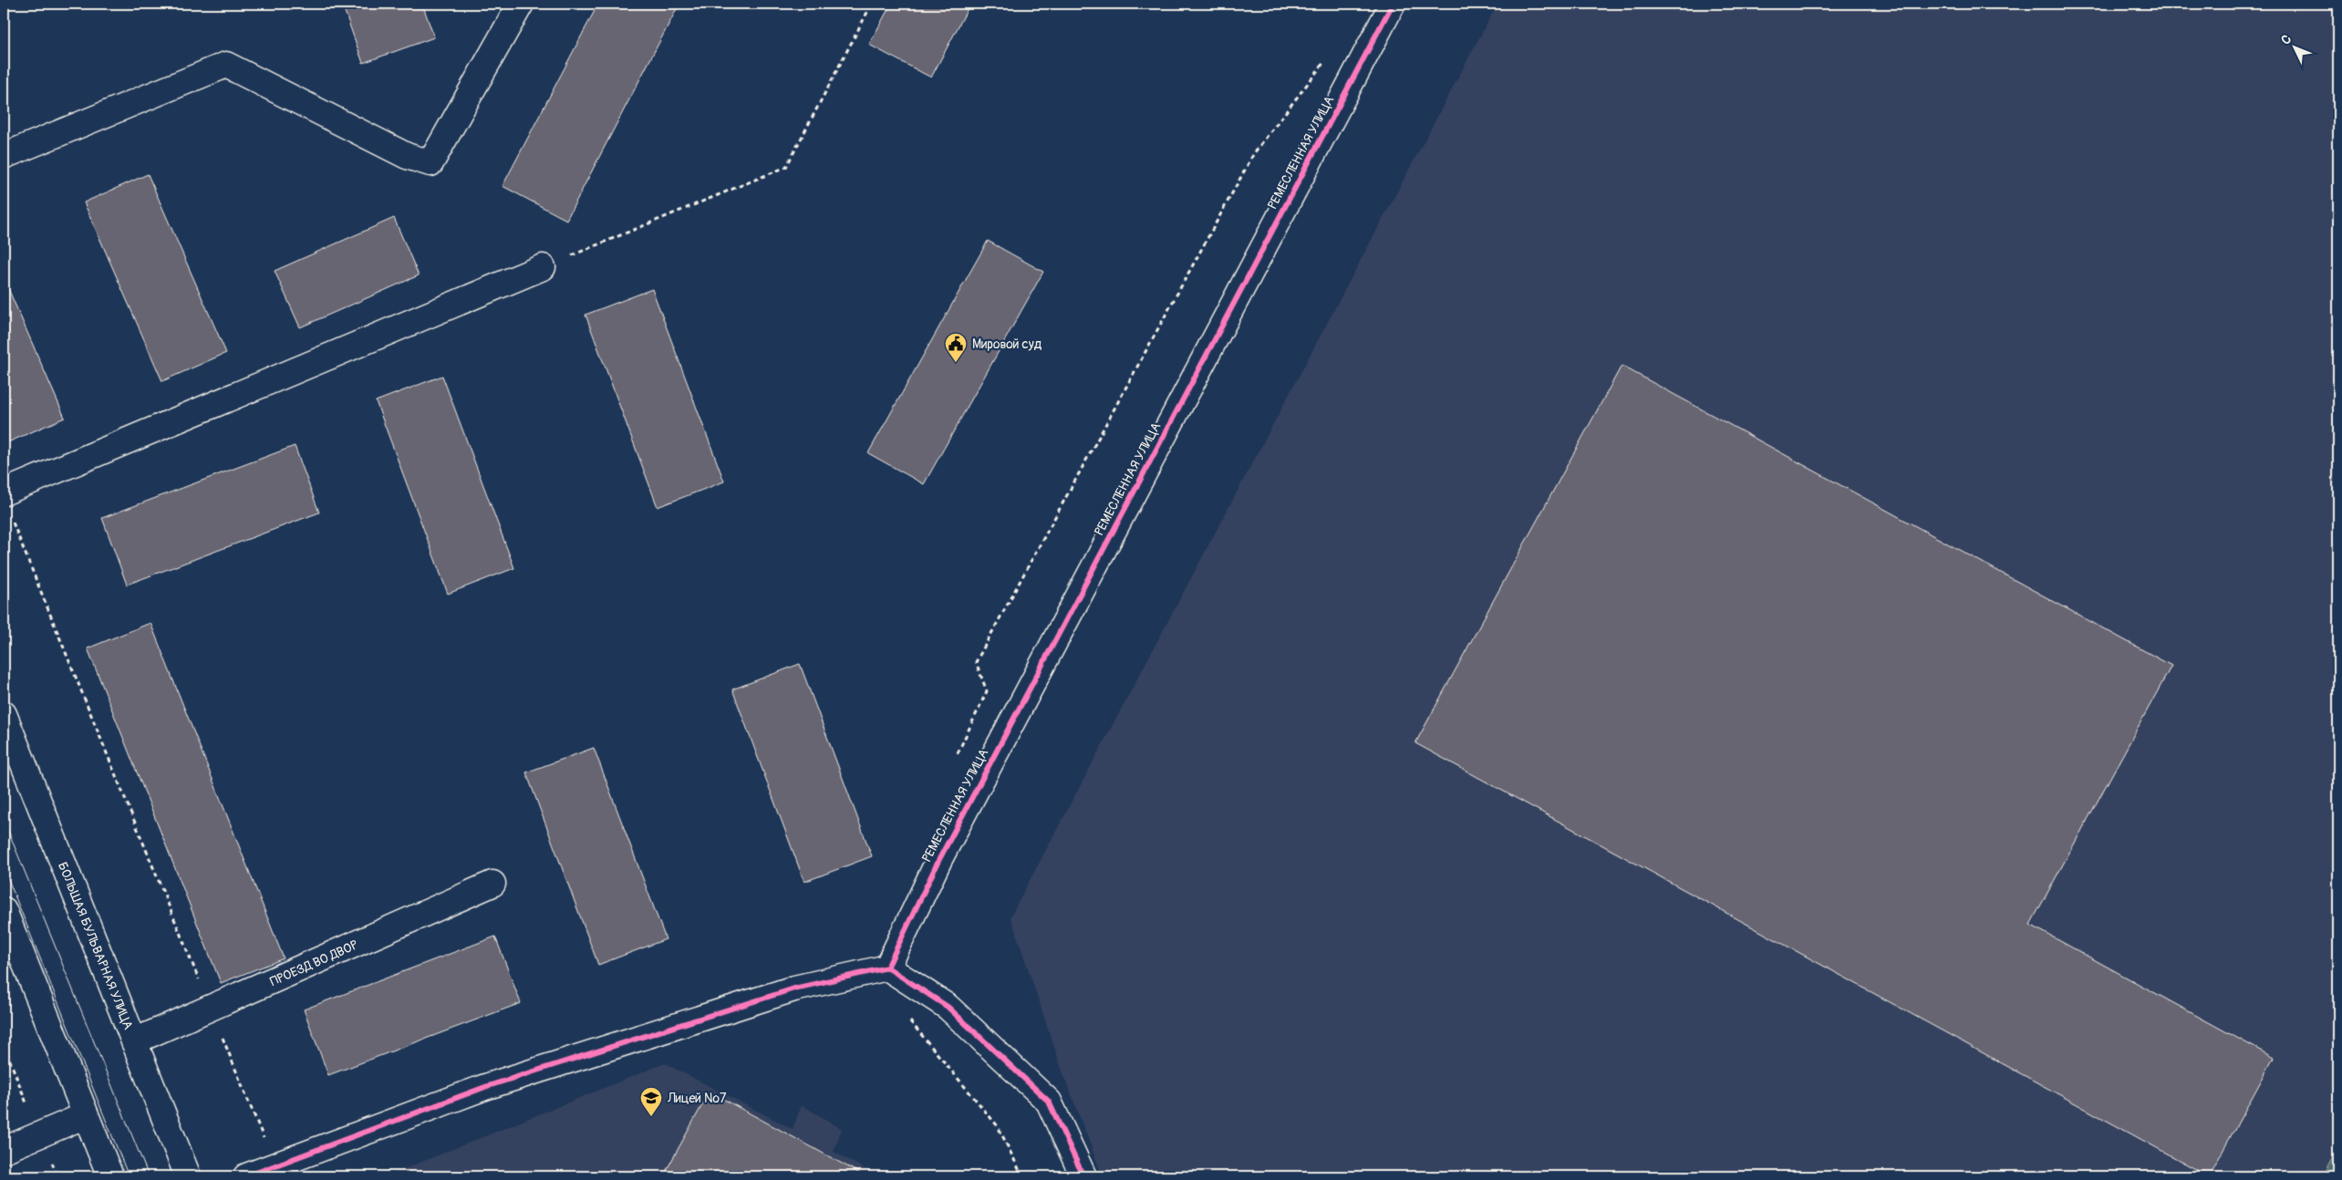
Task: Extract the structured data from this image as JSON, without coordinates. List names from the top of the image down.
{
  "streets": {
    "street": ["РЕМЕСЛЕННАЯ УЛИЦА", "БОЛЬШАЯ БУЛЬВАРНАЯ УЛИЦА", "ПРОЕЗД ВО ДВОР"]
  },
  "crossings": [
    ["БОЛЬШАЯ БУЛЬВАРНАЯ УЛИЦА", "ПРОЕЗД ВО ДВОР"]
  ],
  "places": {
    "public building": ["Мировой суд"],
    "school or university": ["Лицей №7"]
  },
  "north": "top left"
}
